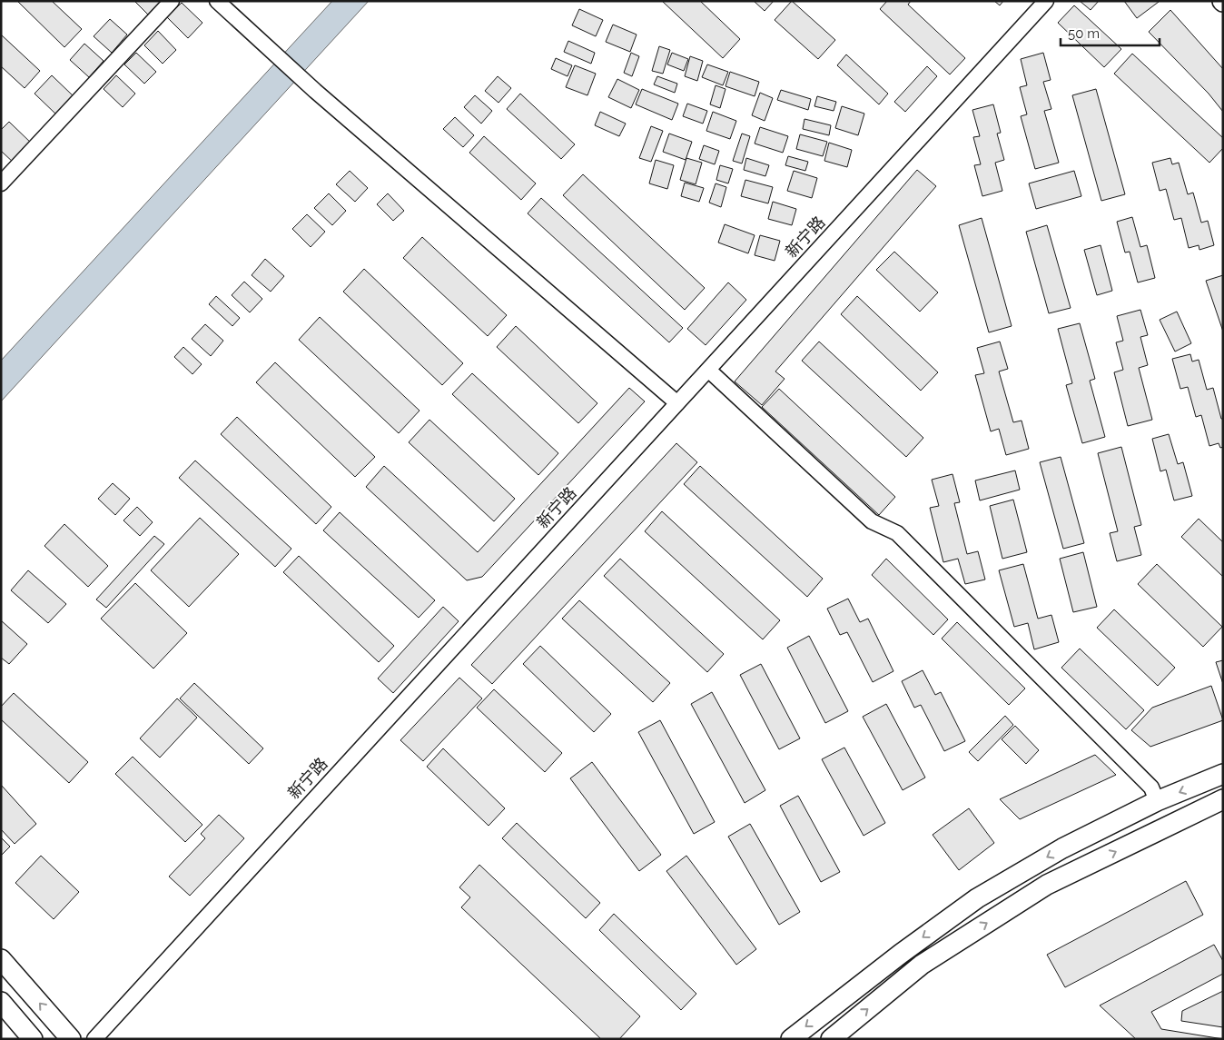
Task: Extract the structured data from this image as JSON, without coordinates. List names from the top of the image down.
{
  "streets": {
    "street": ["新宁路"]
  },
  "scale_bar": "50 m"
}
